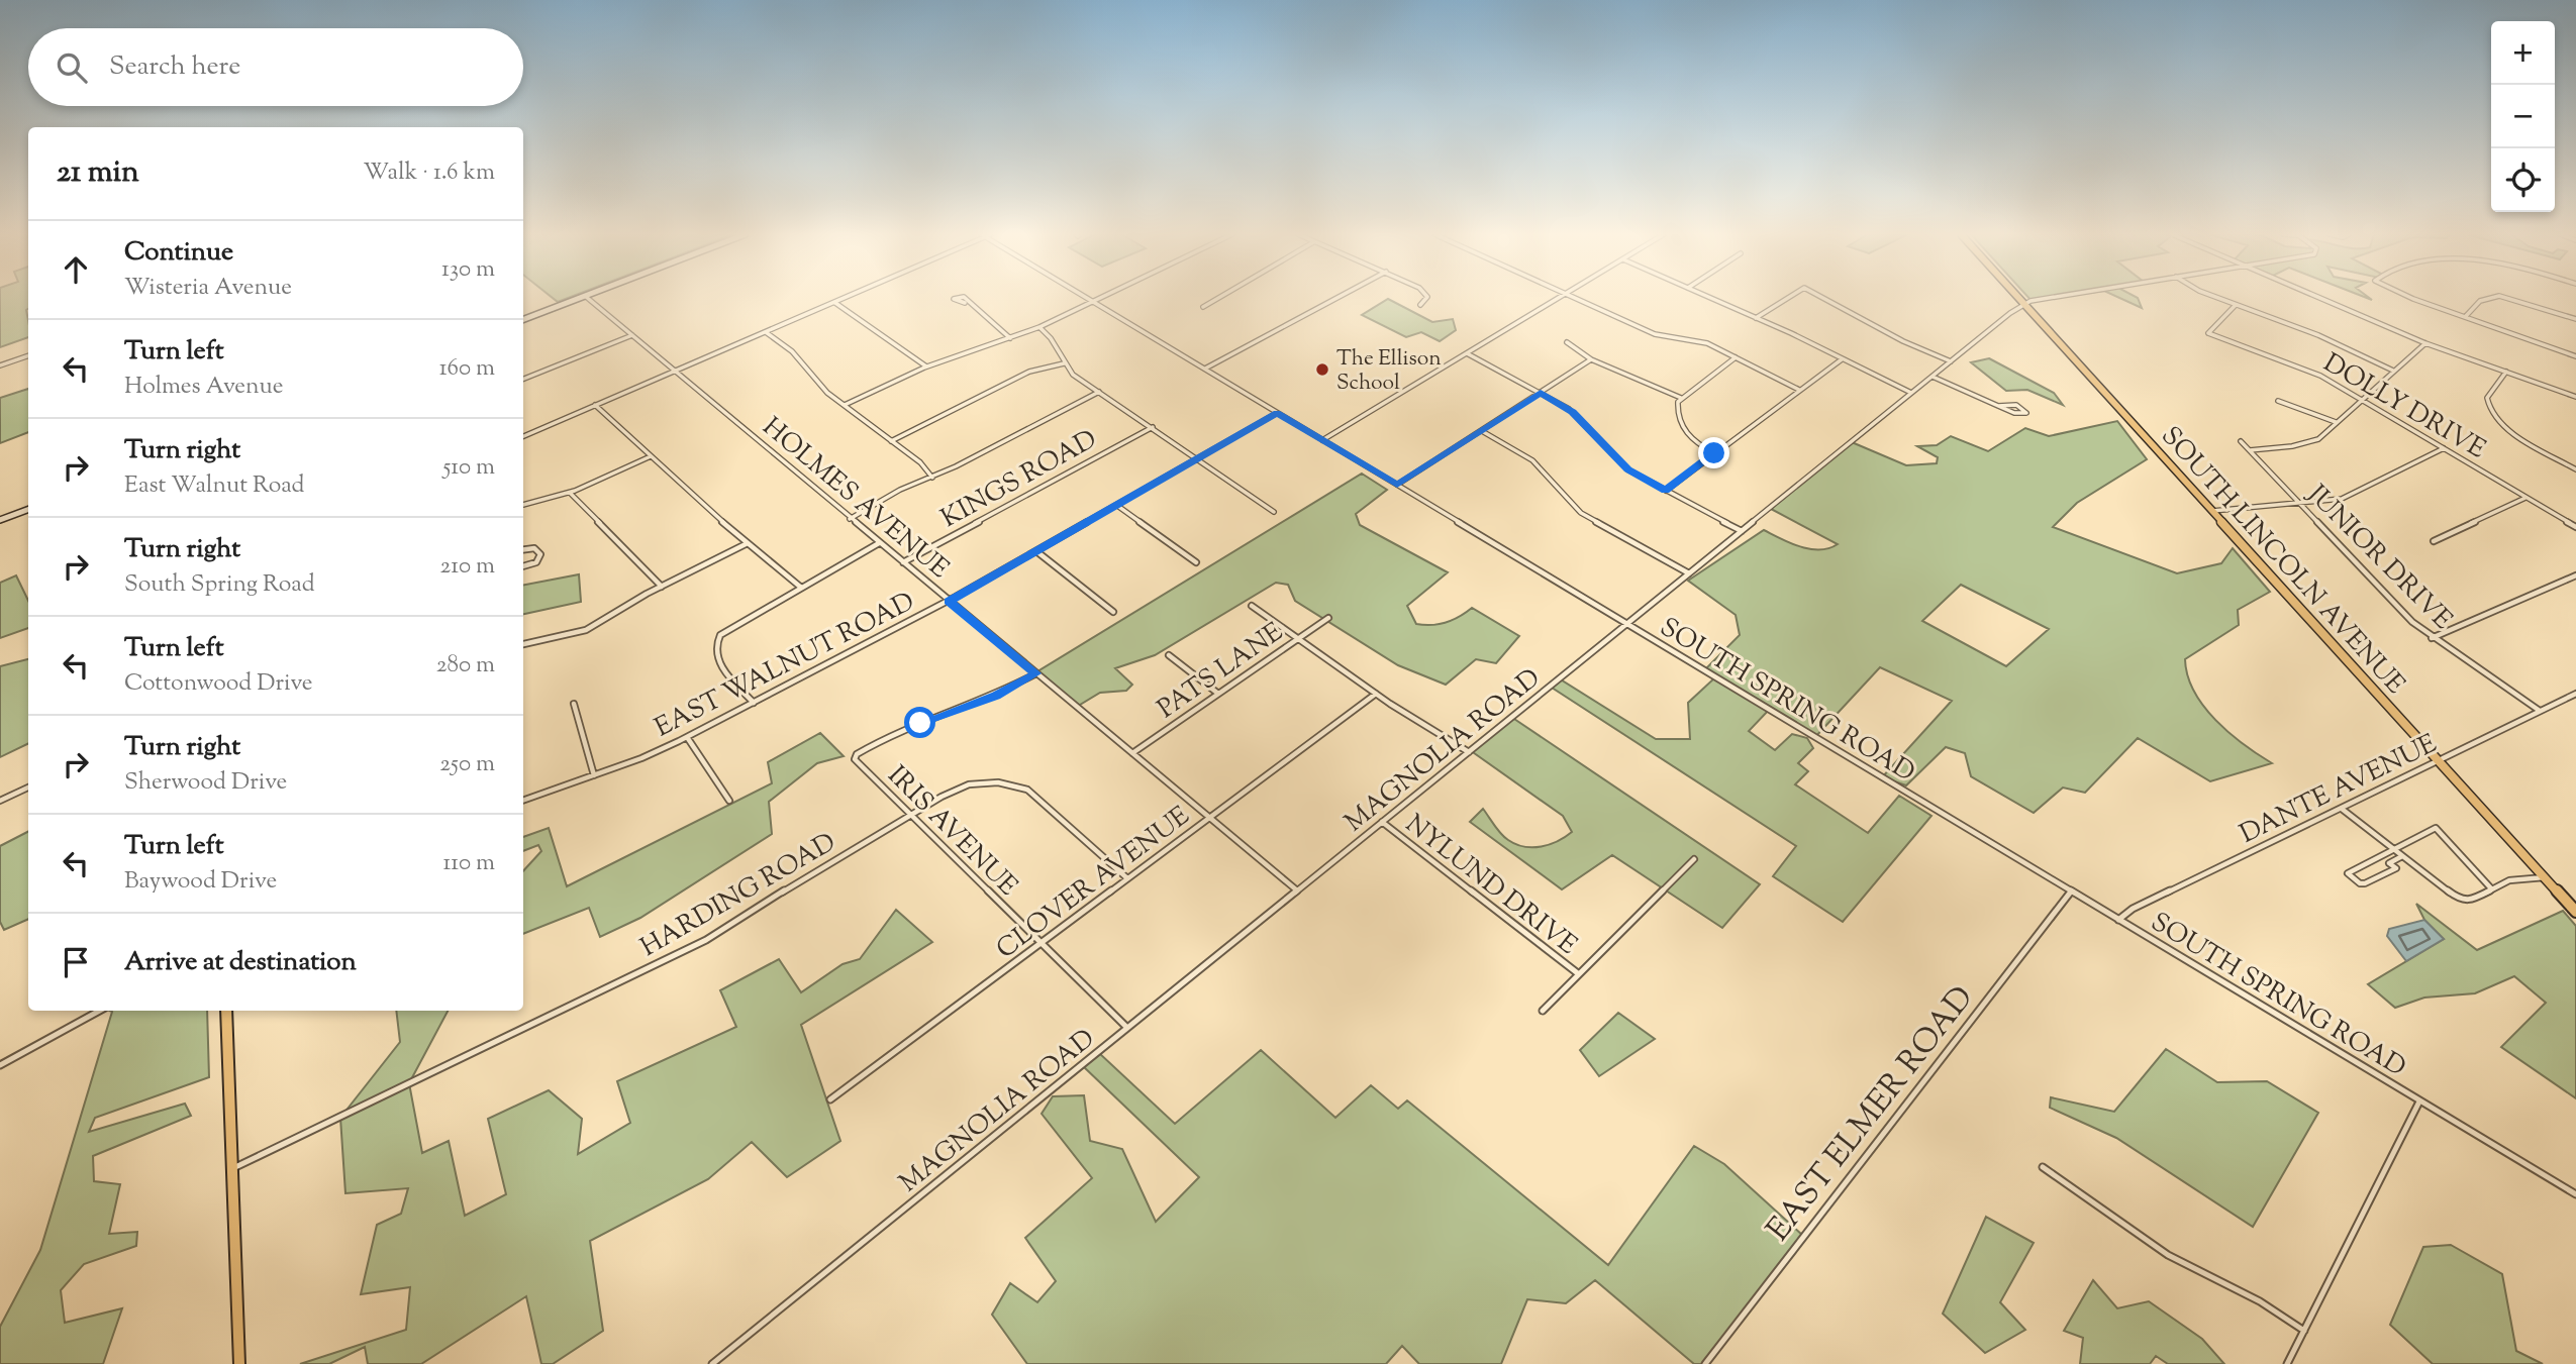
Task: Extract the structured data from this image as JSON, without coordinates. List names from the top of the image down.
{
  "streets": {
    "main road": ["SOUTH LINCOLN AVENUE"],
    "street": [
      "DOLLY DRIVE",
      "KINGS ROAD",
      "HOLMES AVENUE",
      "JUNIOR DRIVE",
      "EAST WALNUT ROAD",
      "PATS LANE",
      "SOUTH SPRING ROAD",
      "MAGNOLIA ROAD",
      "DANTE AVENUE",
      "IRIS AVENUE",
      "CLOVER AVENUE",
      "NYLUND DRIVE",
      "HARDING ROAD",
      "EAST ELMER ROAD"
    ]
  },
  "crossings": [
    ["KINGS ROAD", "HOLMES AVENUE"],
    ["HOLMES AVENUE", "EAST WALNUT ROAD"],
    ["HOLMES AVENUE", "PATS LANE"],
    ["HOLMES AVENUE", "MAGNOLIA ROAD"],
    ["HOLMES AVENUE", "IRIS AVENUE"],
    ["HOLMES AVENUE", "CLOVER AVENUE"],
    ["JUNIOR DRIVE", "DANTE AVENUE"],
    ["SOUTH LINCOLN AVENUE", "MAGNOLIA ROAD"],
    ["SOUTH LINCOLN AVENUE", "DANTE AVENUE"],
    ["EAST WALNUT ROAD", "SOUTH SPRING ROAD"],
    ["SOUTH SPRING ROAD", "MAGNOLIA ROAD"],
    ["SOUTH SPRING ROAD", "DANTE AVENUE"],
    ["SOUTH SPRING ROAD", "EAST ELMER ROAD"],
    ["MAGNOLIA ROAD", "IRIS AVENUE"],
    ["MAGNOLIA ROAD", "NYLUND DRIVE"],
    ["IRIS AVENUE", "CLOVER AVENUE"],
    ["IRIS AVENUE", "HARDING ROAD"],
    ["CLOVER AVENUE", "HARDING ROAD"]
  ],
  "places": ["The Ellison School"],
  "page": {
    "map_buttons": ["+", "−"],
    "search": "Search here",
    "heading": ["21 min", "Walk · 1.6 km"],
    "list": [
      ["Continue", "Wisteria Avenue", "130 m"],
      ["Turn left", "Holmes Avenue", "160 m"],
      ["Turn right", "East Walnut Road", "510 m"],
      ["Turn right", "South Spring Road", "210 m"],
      ["Turn left", "Cottonwood Drive", "280 m"],
      ["Turn right", "Sherwood Drive", "250 m"],
      ["Turn left", "Baywood Drive", "110 m"],
      "Arrive at destination"
    ]
  }
}
